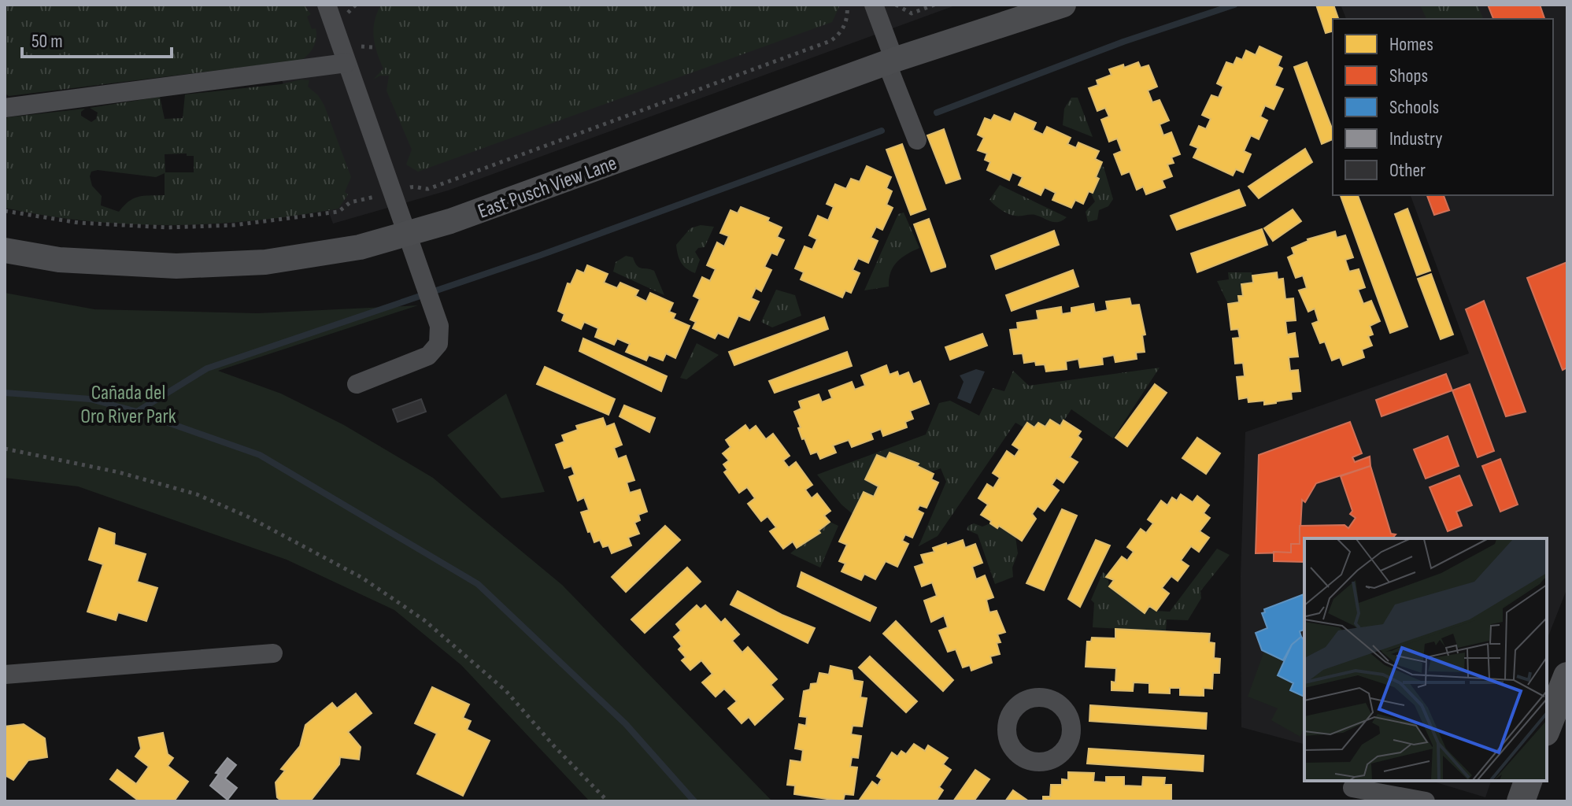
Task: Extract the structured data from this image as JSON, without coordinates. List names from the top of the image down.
{
  "streets": {
    "main road": ["East Pusch View Lane"]
  },
  "parks": ["Cañada del Oro River Park"],
  "legend": [
    "Homes",
    "Shops",
    "Schools",
    "Industry",
    "Other"
  ],
  "scale_bar": "50 m"
}
